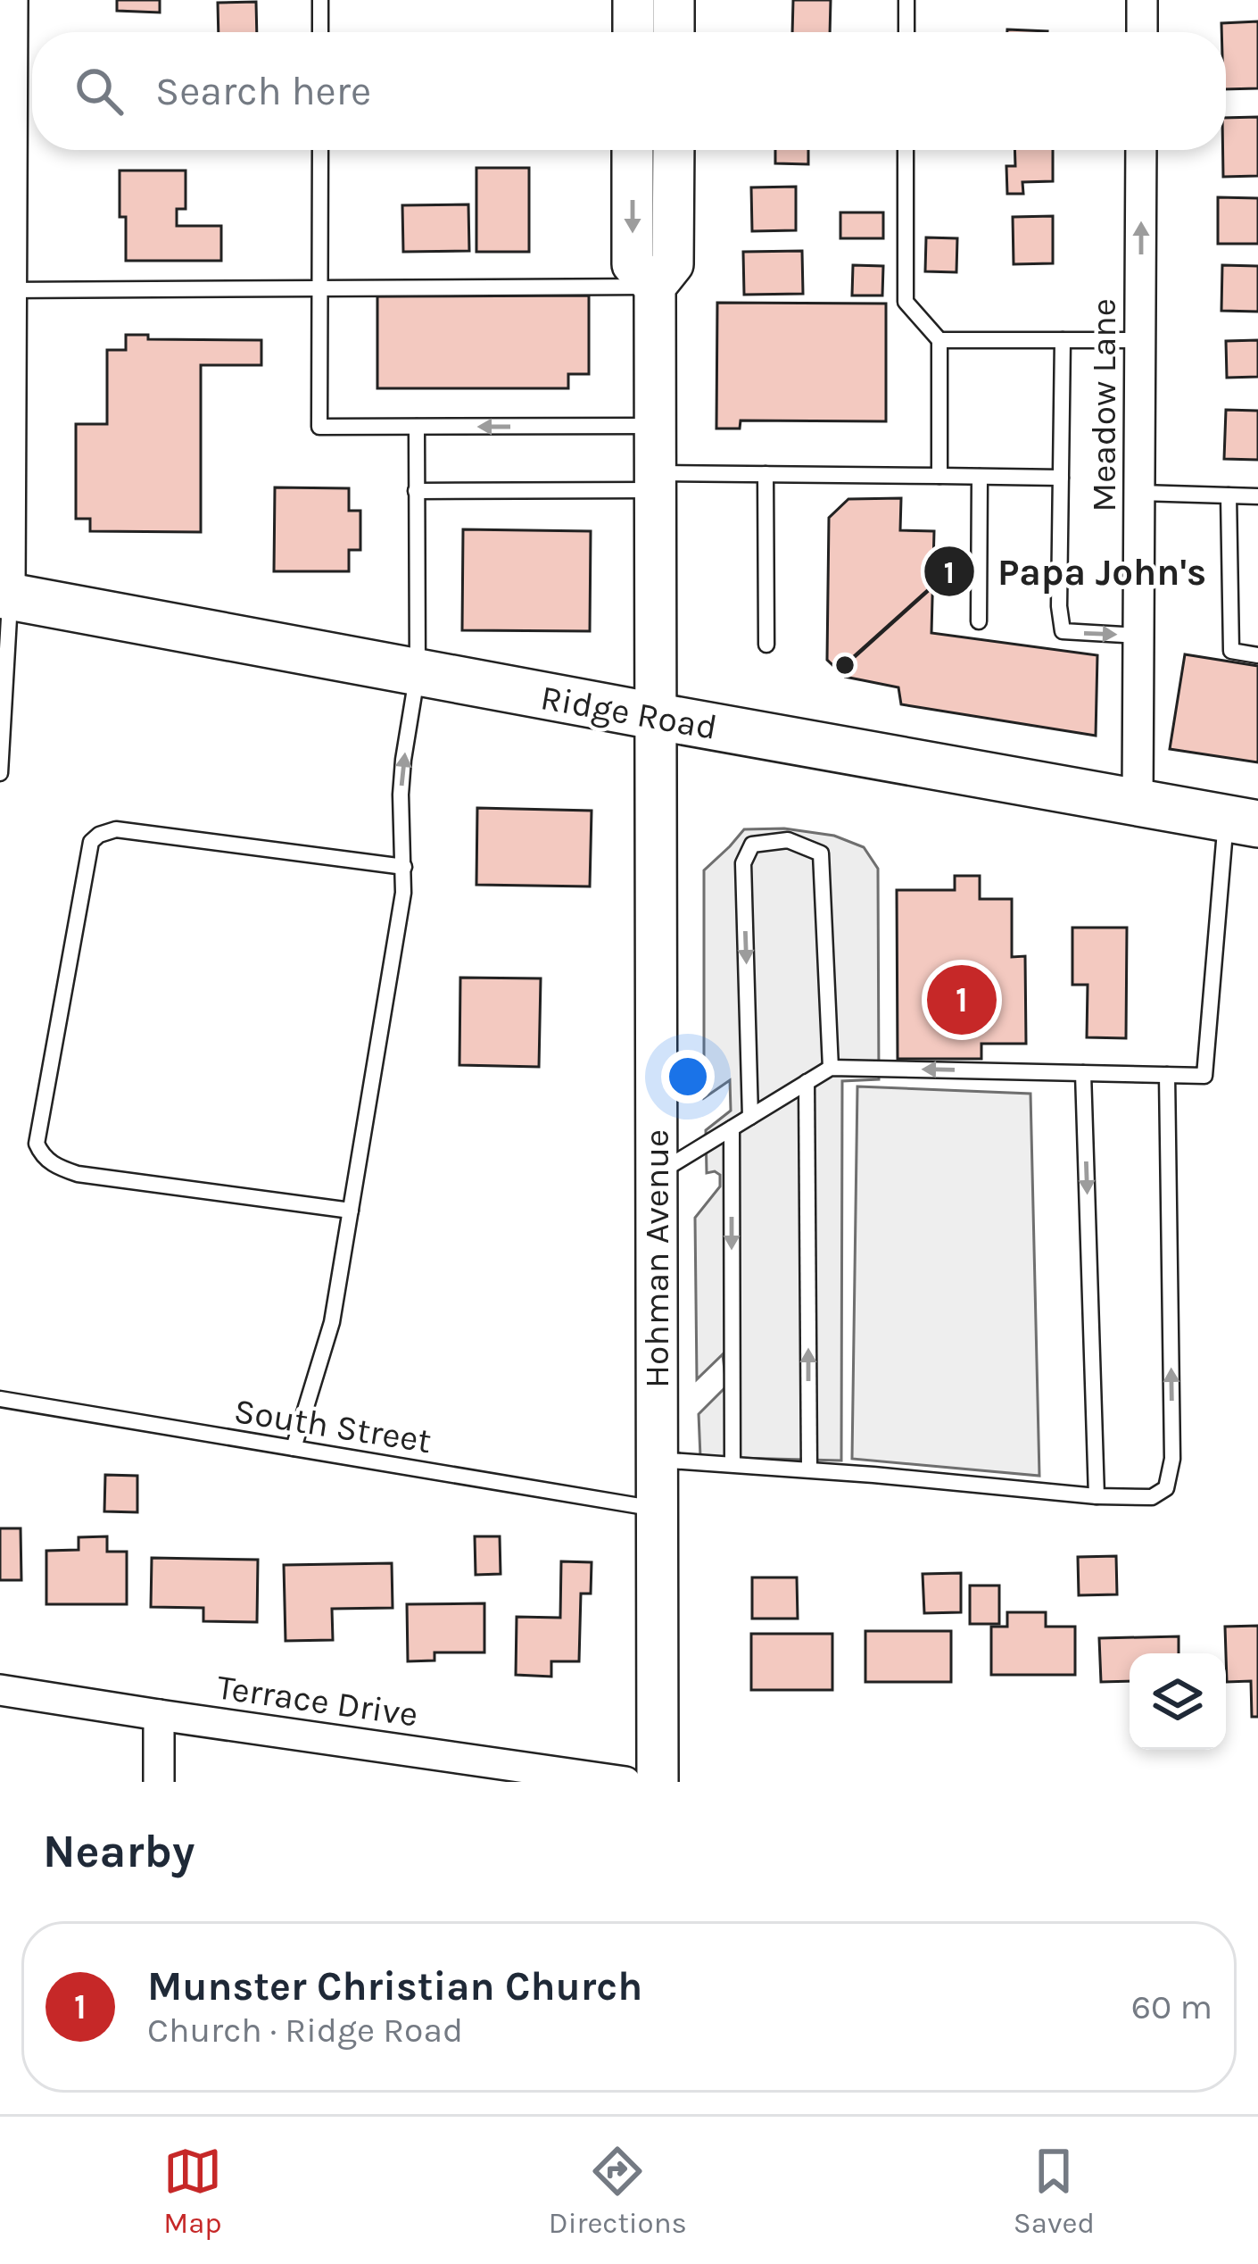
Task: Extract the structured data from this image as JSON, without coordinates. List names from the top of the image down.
{
  "streets": {
    "main road": ["Ridge Road"],
    "street": ["Meadow Lane", "Hohman Avenue", "Terrace Drive"],
    "lane": ["South Street"]
  },
  "crossings": [
    ["Meadow Lane", "Ridge Road"],
    ["Ridge Road", "Hohman Avenue"],
    ["Hohman Avenue", "South Street"]
  ],
  "places": ["Papa John's"],
  "page": {
    "search": "Search here",
    "pins": "1",
    "heading": "Nearby",
    "list": [
      {
        "mark": "1",
        "name": "Munster Christian Church",
        "note": "Church · Ridge Road",
        "value": "60 m"
      }
    ],
    "nav": ["Map", "Directions", "Saved"]
  }
}
